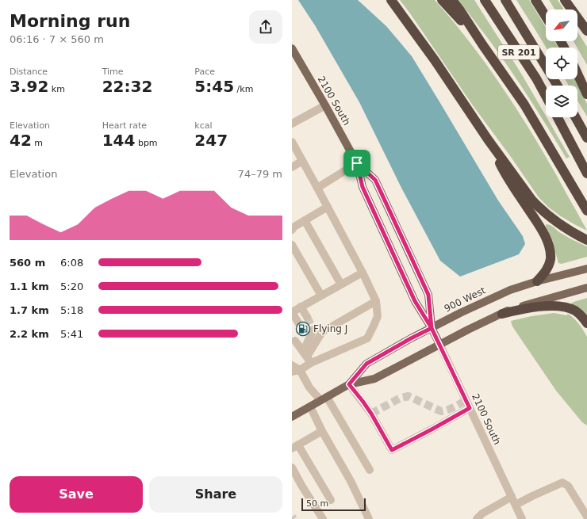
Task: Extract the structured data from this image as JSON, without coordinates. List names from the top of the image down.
{
  "streets": {
    "highway": ["SR 201"],
    "main road": ["2100 South", "900 West"]
  },
  "crossings": [
    ["2100 South", "900 West"]
  ],
  "places": {
    "fuel station": ["Flying J"]
  },
  "scale_bar": "50 m",
  "north": "bottom left",
  "page": {
    "heading": ["Morning run", "06:16 · 7 × 560 m"],
    "stats": [
      ["Distance", "3.92 km"],
      ["Time", "22:32"],
      ["Pace", "5:45 /km"],
      ["Elevation", "42 m"],
      ["Heart rate", "144 bpm"],
      ["kcal", "247"]
    ],
    "chart": ["Elevation", "74–79 m"],
    "list": [
      {
        "name": "560 m",
        "note": "6:08"
      },
      {
        "name": "1.1 km",
        "note": "5:20"
      },
      {
        "name": "1.7 km",
        "note": "5:18"
      },
      {
        "name": "2.2 km",
        "note": "5:41"
      }
    ],
    "buttons": ["Save", "Share"],
    "scale": "50 m"
  }
}
